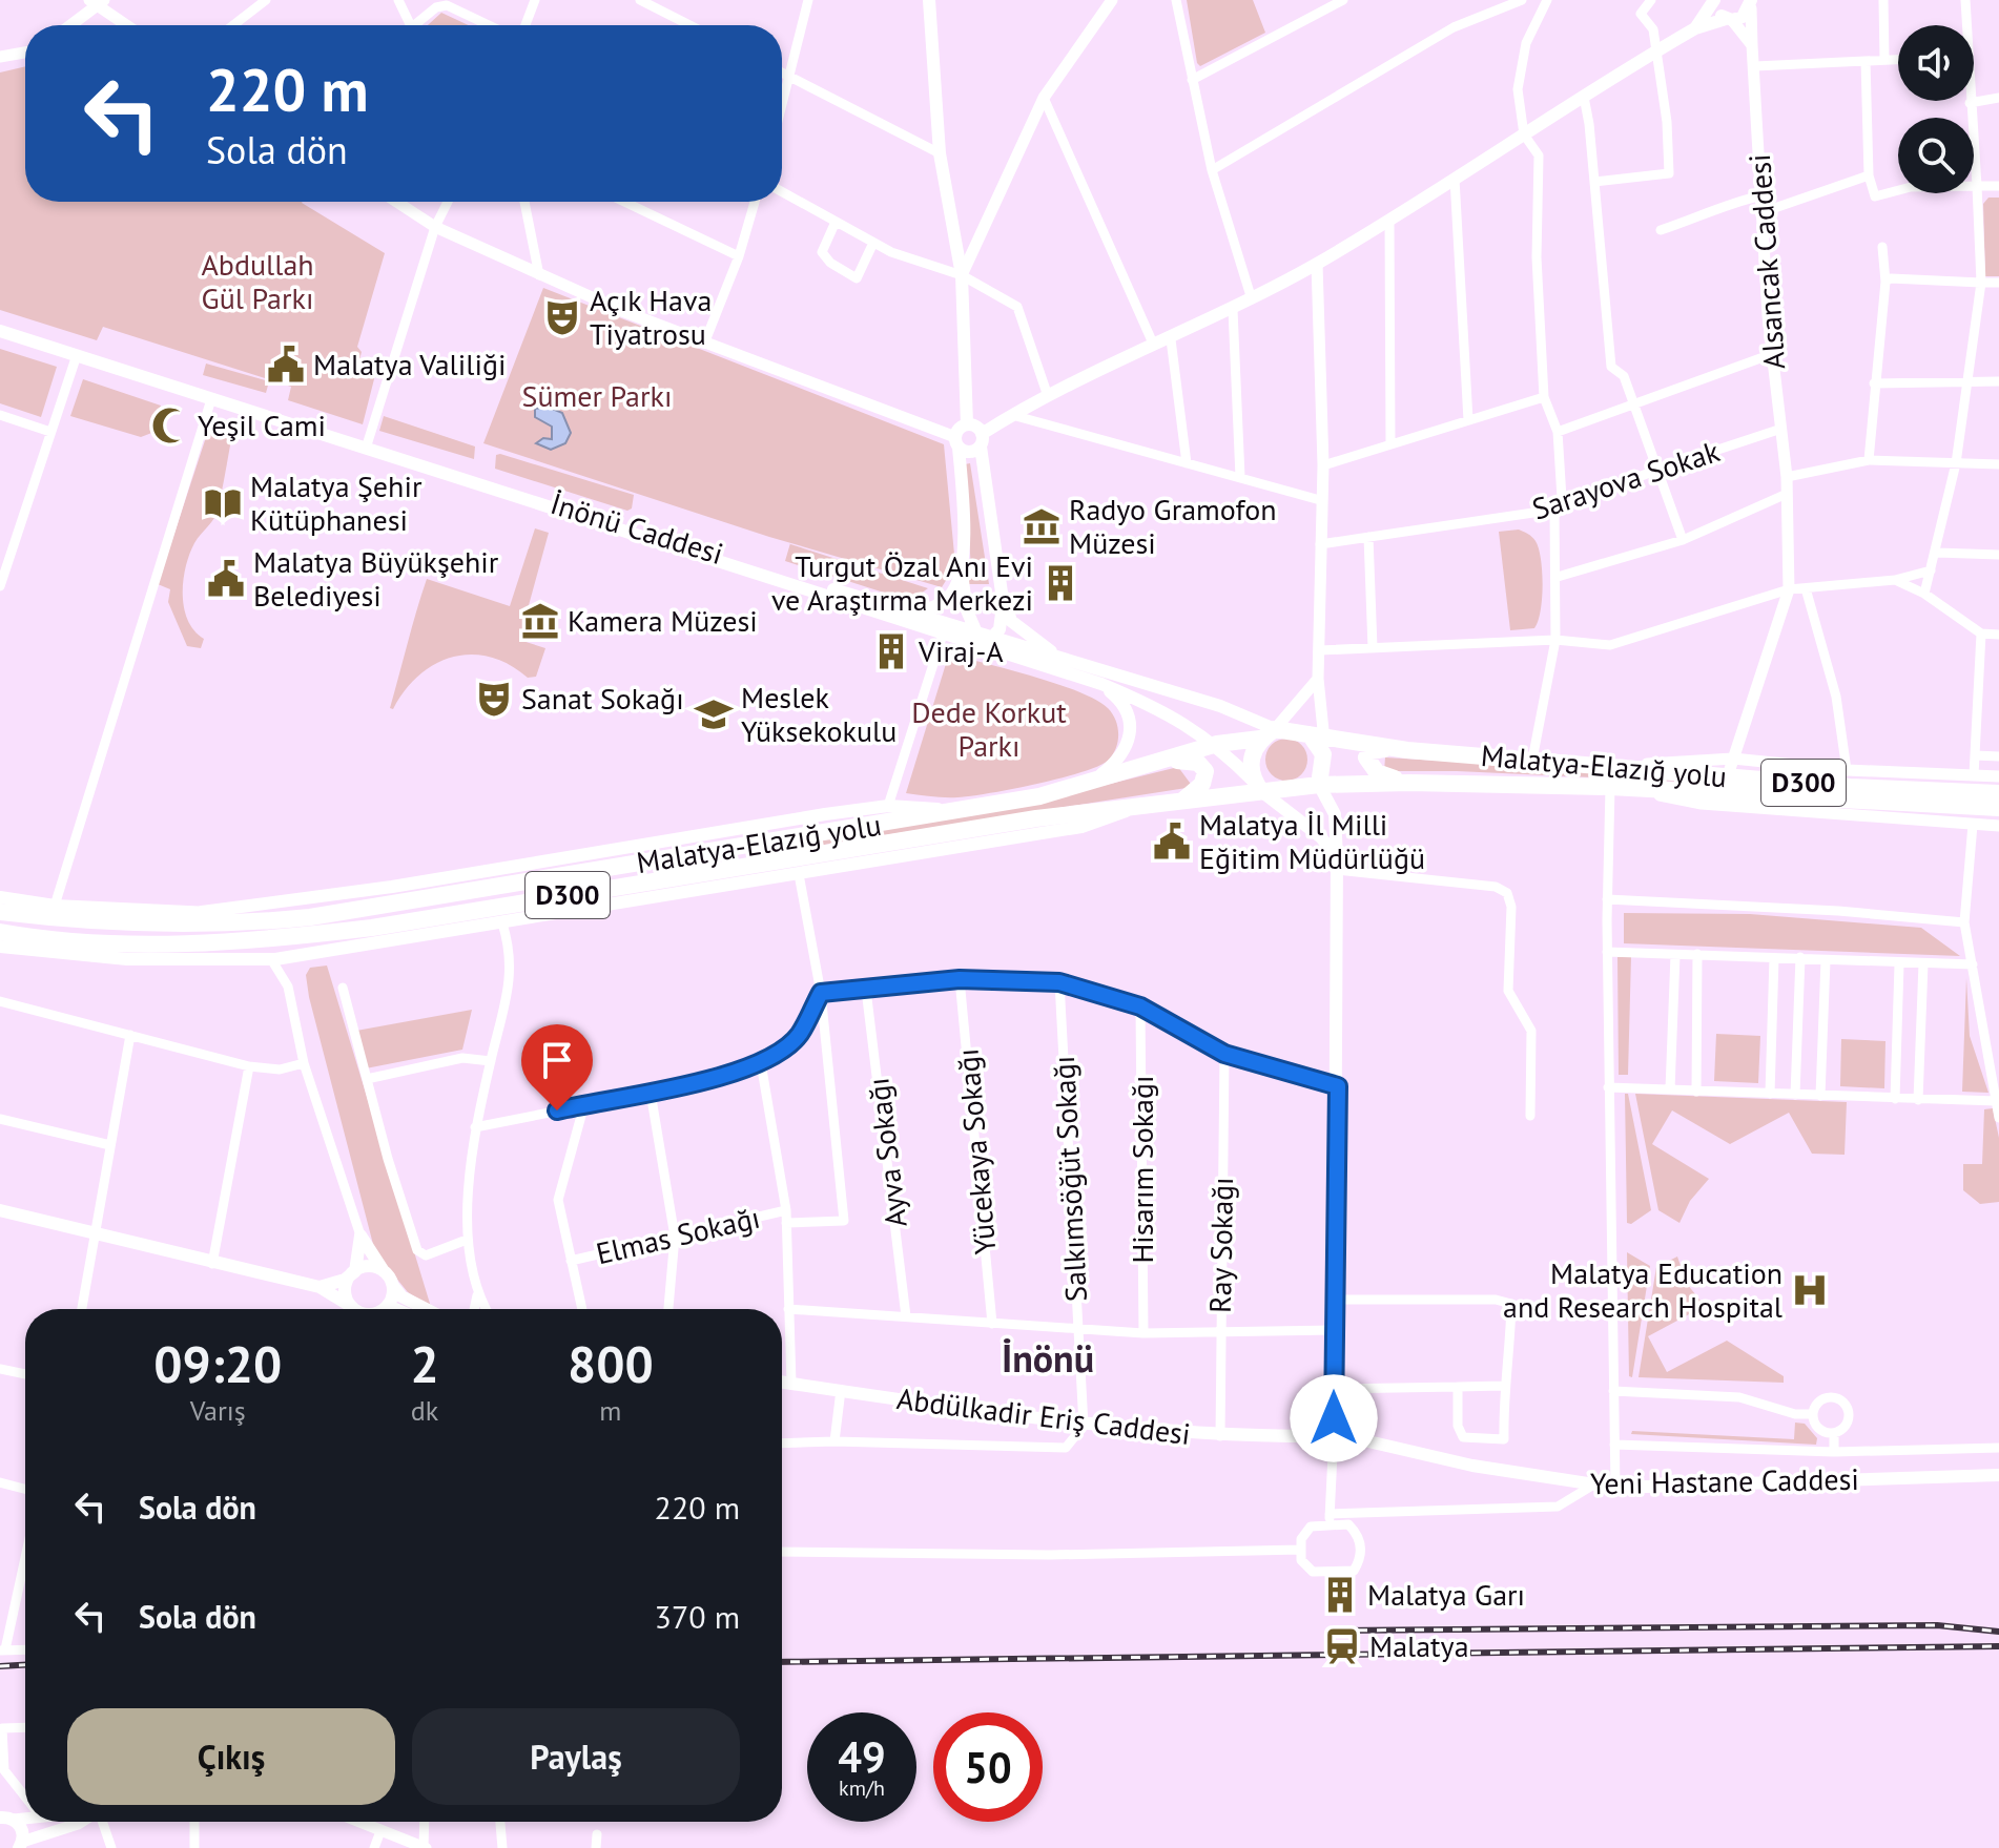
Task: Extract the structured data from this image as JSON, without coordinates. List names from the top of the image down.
{
  "streets": {
    "highway": ["Malatya-Elazığ yolu", "D300"],
    "main road": ["İnönü Caddesi", "Abdülkadir Eriş Caddesi", "Yeni Hastane Caddesi"],
    "street": [
      "Alsancak Caddesi",
      "Sarayova Sokak",
      "Yücekaya Sokağı",
      "Ayva Sokağı",
      "Hisarım Sokağı",
      "Salkımsöğüt Sokağı",
      "Elmas Sokağı",
      "Ray Sokağı"
    ]
  },
  "crossings": [
    ["Alsancak Caddesi", "Sarayova Sokak"],
    ["Alsancak Caddesi", "Malatya-Elazığ yolu"],
    ["İnönü Caddesi", "Malatya-Elazığ yolu"],
    ["Salkımsöğüt Sokağı", "Abdülkadir Eriş Caddesi"],
    ["Ray Sokağı", "Abdülkadir Eriş Caddesi"],
    ["Abdülkadir Eriş Caddesi", "Yeni Hastane Caddesi"]
  ],
  "districts": ["İnönü"],
  "parks": ["Abdullah Gül Parkı", "Sümer Parkı", "Dede Korkut Parkı"],
  "places": {
    "theatre": ["Açık Hava Tiyatrosu", "Sanat Sokağı"],
    "public building": ["Malatya Valiliği", "Malatya Büyükşehir Belediyesi", "Malatya İl Milli Eğitim Müdürlüğü"],
    "mosque": ["Yeşil Cami"],
    "library": ["Malatya Şehir Kütüphanesi"],
    "museum": ["Radyo Gramofon Müzesi", "Kamera Müzesi"],
    "building": ["Turgut Özal Anı Evi ve Araştırma Merkezi", "Viraj-A", "Malatya Garı"],
    "school or university": ["Meslek Yüksekokulu"],
    "hospital": ["Malatya Education and Research Hospital"],
    "station": ["Malatya"]
  },
  "page": {
    "turn": ["220 m", "Sola dön"],
    "eta": [
      "09:20",
      "Varış",
      "2",
      "dk",
      "800",
      "m"
    ],
    "list": [
      {
        "name": "Sola dön",
        "value": "220 m"
      },
      {
        "name": "Sola dön",
        "value": "370 m"
      }
    ],
    "buttons": ["Çıkış", "Paylaş"],
    "speed": "49 km/h",
    "limit": "50"
  }
}
